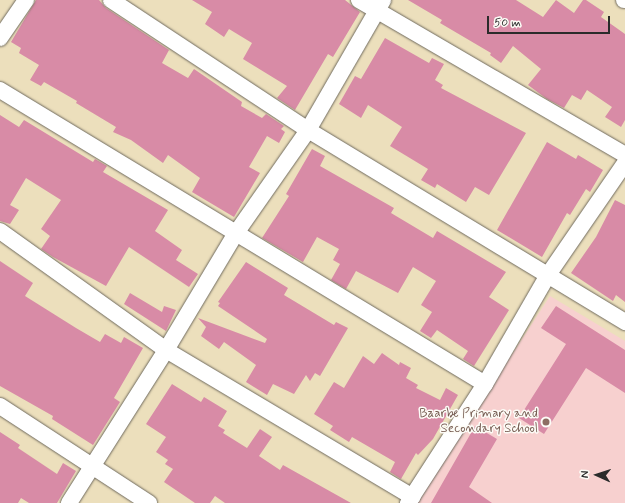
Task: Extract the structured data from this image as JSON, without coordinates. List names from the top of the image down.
{
  "places": ["Baarbe Primary and Secondary School"],
  "scale_bar": "50 m",
  "north": "left"
}
